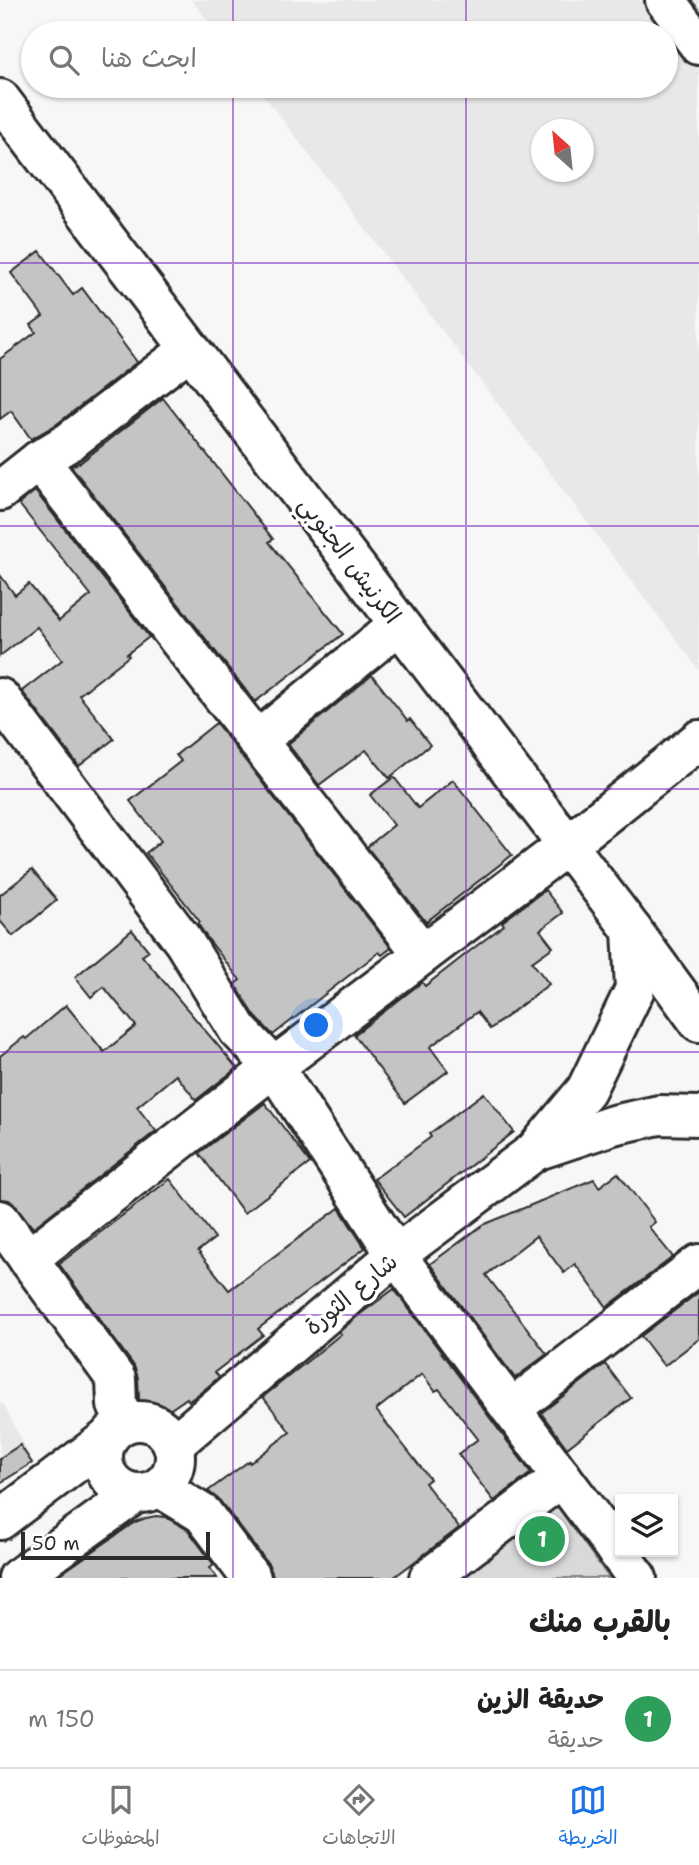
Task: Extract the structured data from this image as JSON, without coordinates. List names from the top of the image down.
{
  "streets": {
    "street": ["الكرنيش الجنوبي", "شارع الثورة"]
  },
  "crossings": [
    ["الكرنيش الجنوبي", "شارع الثورة"]
  ],
  "scale_bar": "50 m",
  "north": "top left",
  "page": {
    "search": "ابحث هنا",
    "pins": "1",
    "scale": "50 m",
    "heading": "بالقرب منك",
    "list": [
      {
        "mark": "1",
        "name": "حديقة الزين",
        "note": "حديقة",
        "value": "150 m"
      }
    ],
    "nav": ["الخريطة", "الاتجاهات", "المحفوظات"]
  }
}
